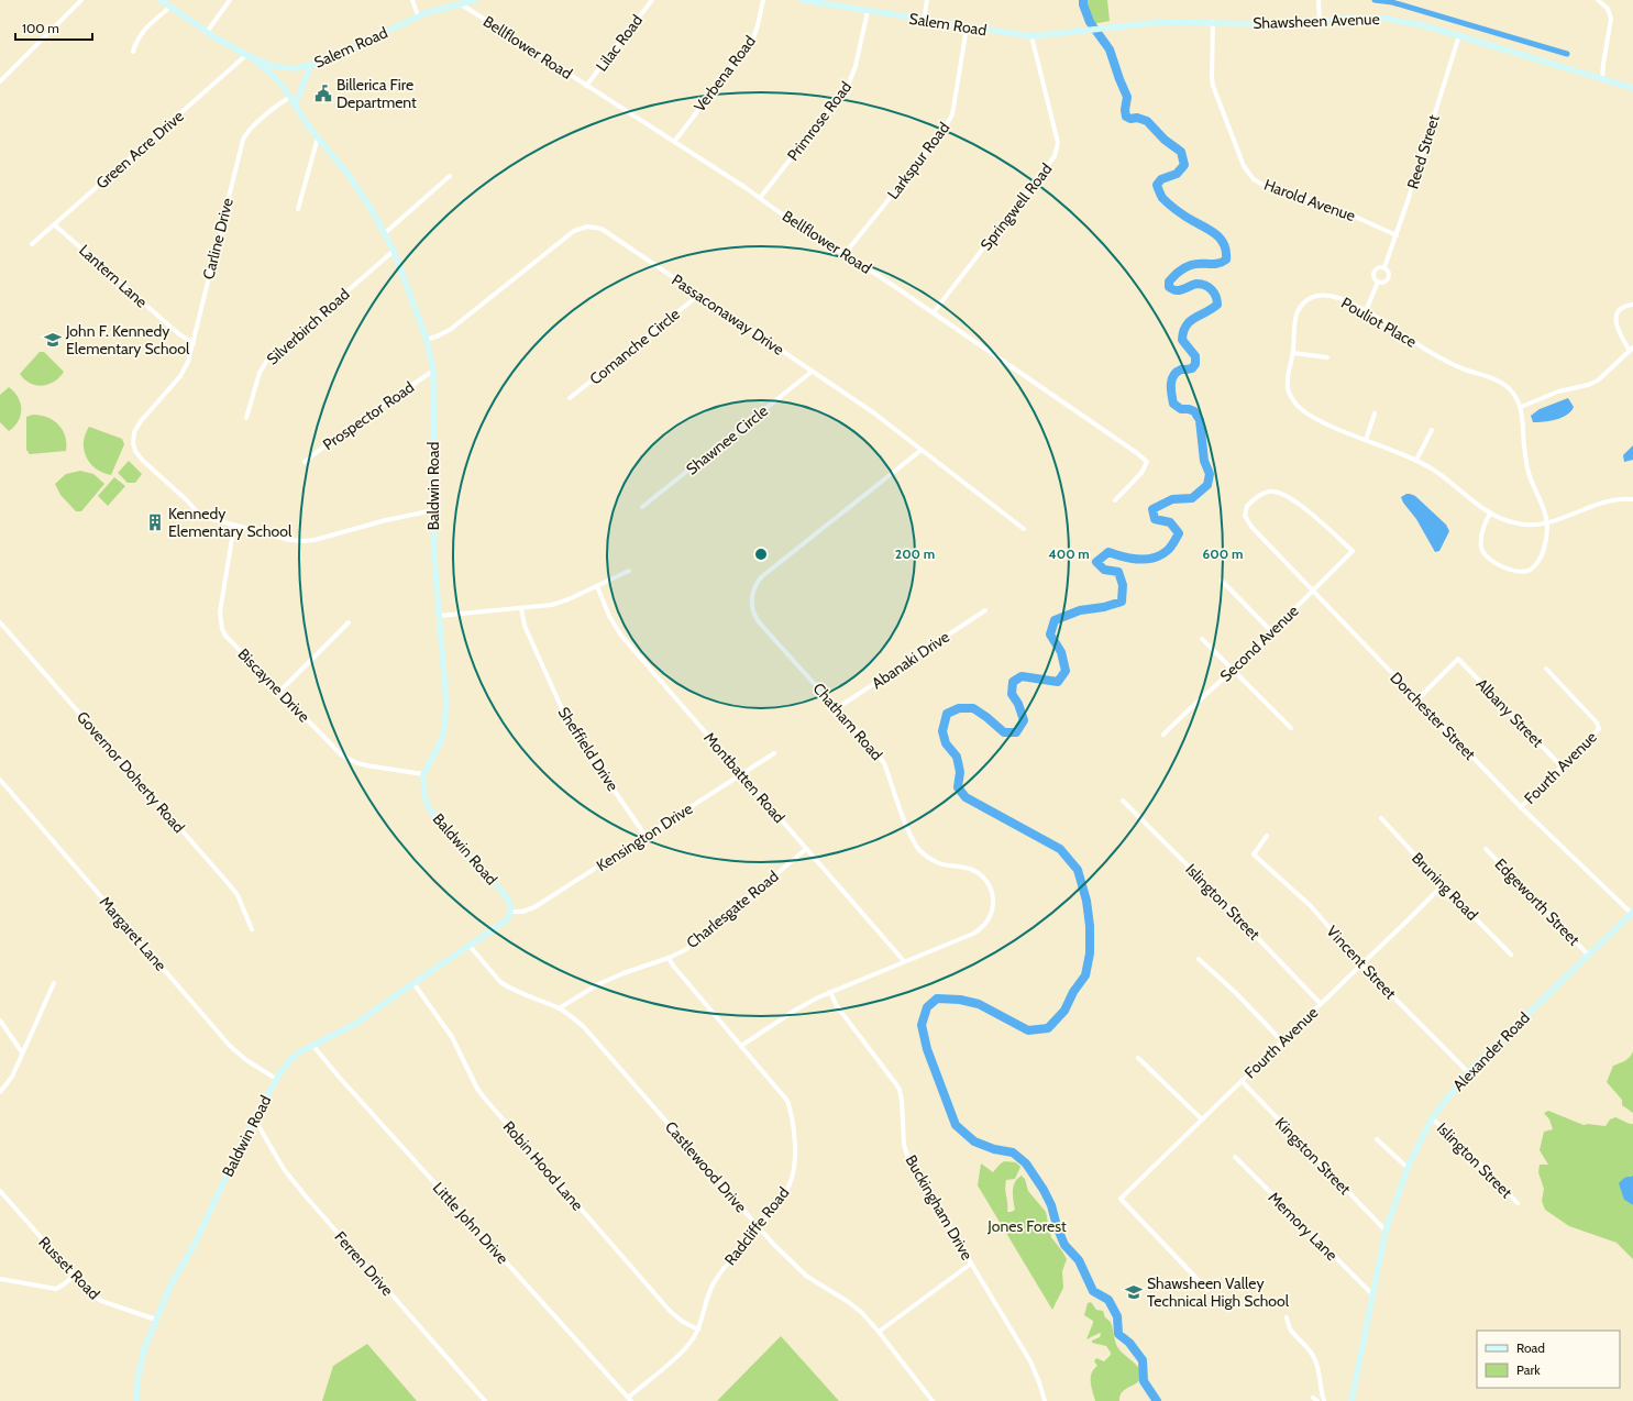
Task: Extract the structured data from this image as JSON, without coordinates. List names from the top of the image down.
{
  "streets": {
    "street": [
      "Shawsheen Avenue",
      "Salem Road",
      "Lilac Road",
      "Bellflower Road",
      "Verbena Road",
      "Primrose Road",
      "Green Acre Drive",
      "Reed Street",
      "Larkspur Road",
      "Harold Avenue",
      "Springwell Road",
      "Carline Drive",
      "Lantern Lane",
      "Passaconaway Drive",
      "Pouliot Place",
      "Silverbirch Road",
      "Comanche Circle",
      "Prospector Road",
      "Shawnee Circle",
      "Baldwin Road",
      "Second Avenue",
      "Abanaki Drive",
      "Biscayne Drive",
      "Albany Street",
      "Dorchester Street",
      "Chatham Road",
      "Sheffield Drive",
      "Fourth Avenue",
      "Governor Doherty Road",
      "Montbatten Road",
      "Kensington Drive",
      "Bruning Road",
      "Islington Street",
      "Edgeworth Street",
      "Charlesgate Road",
      "Margaret Lane",
      "Vincent Street",
      "Alexander Road",
      "Kingston Street",
      "Robin Hood Lane",
      "Castlewood Drive",
      "Buckingham Drive",
      "Little John Drive",
      "Radcliffe Road",
      "Memory Lane",
      "Ferren Drive",
      "Russet Road"
    ]
  },
  "crossings": [
    ["Shawsheen Avenue", "Salem Road"],
    ["Shawsheen Avenue", "Reed Street"],
    ["Shawsheen Avenue", "Harold Avenue"],
    ["Salem Road", "Bellflower Road"],
    ["Salem Road", "Primrose Road"],
    ["Salem Road", "Green Acre Drive"],
    ["Salem Road", "Larkspur Road"],
    ["Salem Road", "Springwell Road"],
    ["Salem Road", "Baldwin Road"],
    ["Lilac Road", "Bellflower Road"],
    ["Bellflower Road", "Verbena Road"],
    ["Bellflower Road", "Primrose Road"],
    ["Bellflower Road", "Larkspur Road"],
    ["Bellflower Road", "Springwell Road"],
    ["Green Acre Drive", "Lantern Lane"],
    ["Green Acre Drive", "Baldwin Road"],
    ["Reed Street", "Harold Avenue"],
    ["Reed Street", "Pouliot Place"],
    ["Carline Drive", "Lantern Lane"],
    ["Carline Drive", "Baldwin Road"],
    ["Carline Drive", "Biscayne Drive"],
    ["Passaconaway Drive", "Comanche Circle"],
    ["Passaconaway Drive", "Shawnee Circle"],
    ["Passaconaway Drive", "Baldwin Road"],
    ["Passaconaway Drive", "Chatham Road"],
    ["Silverbirch Road", "Baldwin Road"],
    ["Prospector Road", "Baldwin Road"],
    ["Baldwin Road", "Biscayne Drive"],
    ["Baldwin Road", "Kensington Drive"],
    ["Baldwin Road", "Margaret Lane"],
    ["Baldwin Road", "Robin Hood Lane"],
    ["Baldwin Road", "Castlewood Drive"],
    ["Baldwin Road", "Little John Drive"],
    ["Baldwin Road", "Ferren Drive"],
    ["Baldwin Road", "Russet Road"],
    ["Second Avenue", "Dorchester Street"],
    ["Abanaki Drive", "Chatham Road"],
    ["Albany Street", "Dorchester Street"],
    ["Albany Street", "Fourth Avenue"],
    ["Dorchester Street", "Fourth Avenue"],
    ["Dorchester Street", "Alexander Road"],
    ["Chatham Road", "Montbatten Road"],
    ["Chatham Road", "Buckingham Drive"],
    ["Chatham Road", "Radcliffe Road"],
    ["Sheffield Drive", "Kensington Drive"],
    ["Fourth Avenue", "Bruning Road"],
    ["Fourth Avenue", "Islington Street"],
    ["Fourth Avenue", "Vincent Street"],
    ["Fourth Avenue", "Kingston Street"],
    ["Montbatten Road", "Kensington Drive"],
    ["Montbatten Road", "Charlesgate Road"],
    ["Islington Street", "Alexander Road"],
    ["Edgeworth Street", "Alexander Road"],
    ["Charlesgate Road", "Castlewood Drive"],
    ["Charlesgate Road", "Radcliffe Road"],
    ["Vincent Street", "Alexander Road"],
    ["Alexander Road", "Kingston Street"],
    ["Alexander Road", "Memory Lane"],
    ["Robin Hood Lane", "Radcliffe Road"],
    ["Castlewood Drive", "Radcliffe Road"],
    ["Little John Drive", "Radcliffe Road"]
  ],
  "parks": ["Jones Forest"],
  "places": {
    "public building": ["Billerica Fire Department"],
    "school or university": ["John F. Kennedy Elementary School", "Shawsheen Valley Technical High School"],
    "building": ["Kennedy Elementary School"]
  },
  "legend": ["Road", "Park"],
  "scale_bar": "100 m",
  "rings": ["200 m", "400 m", "600 m"]
}
